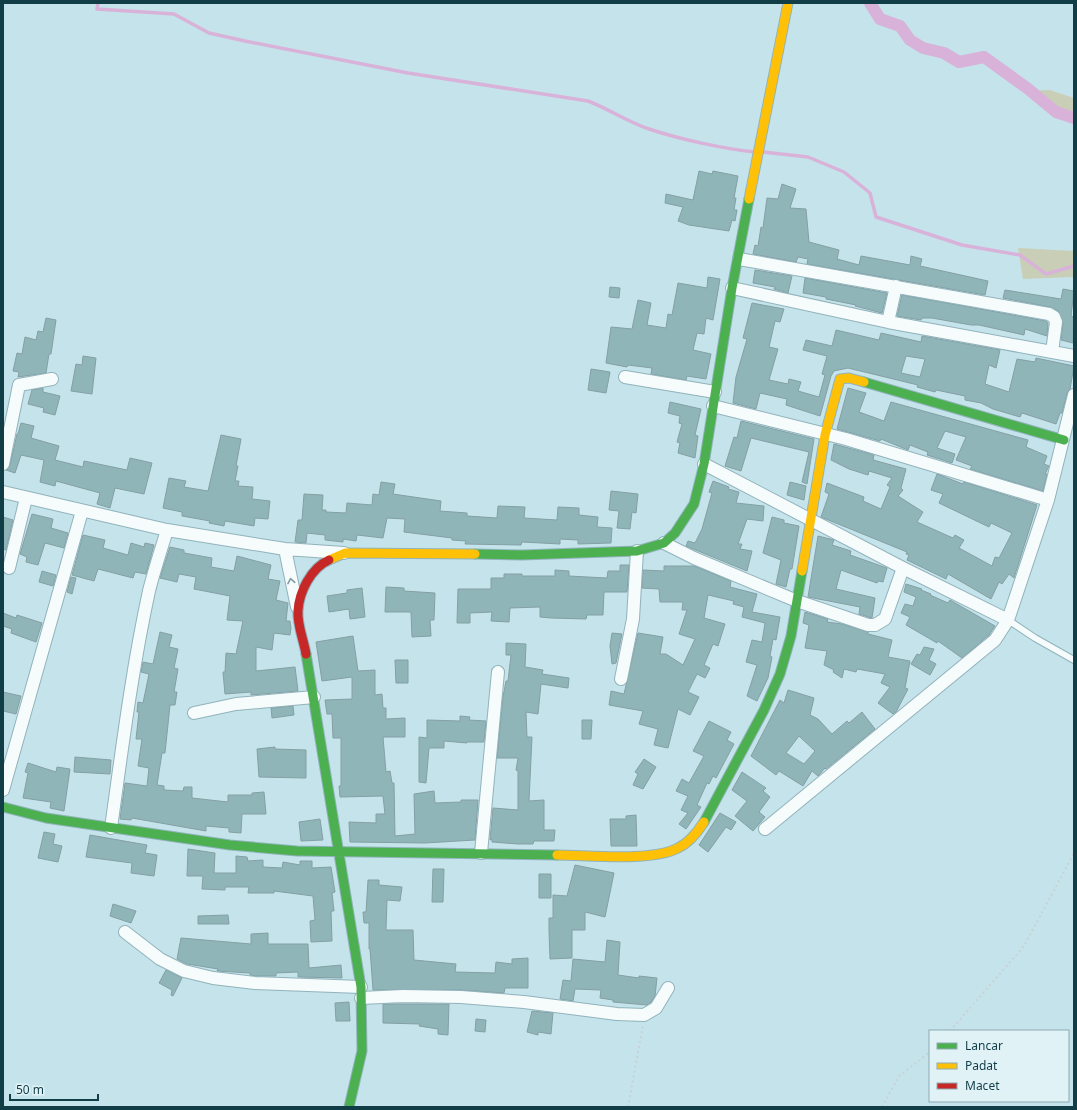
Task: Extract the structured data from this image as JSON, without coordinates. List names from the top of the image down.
{
  "legend": ["Lancar", "Padat", "Macet"],
  "scale_bar": "50 m"
}
